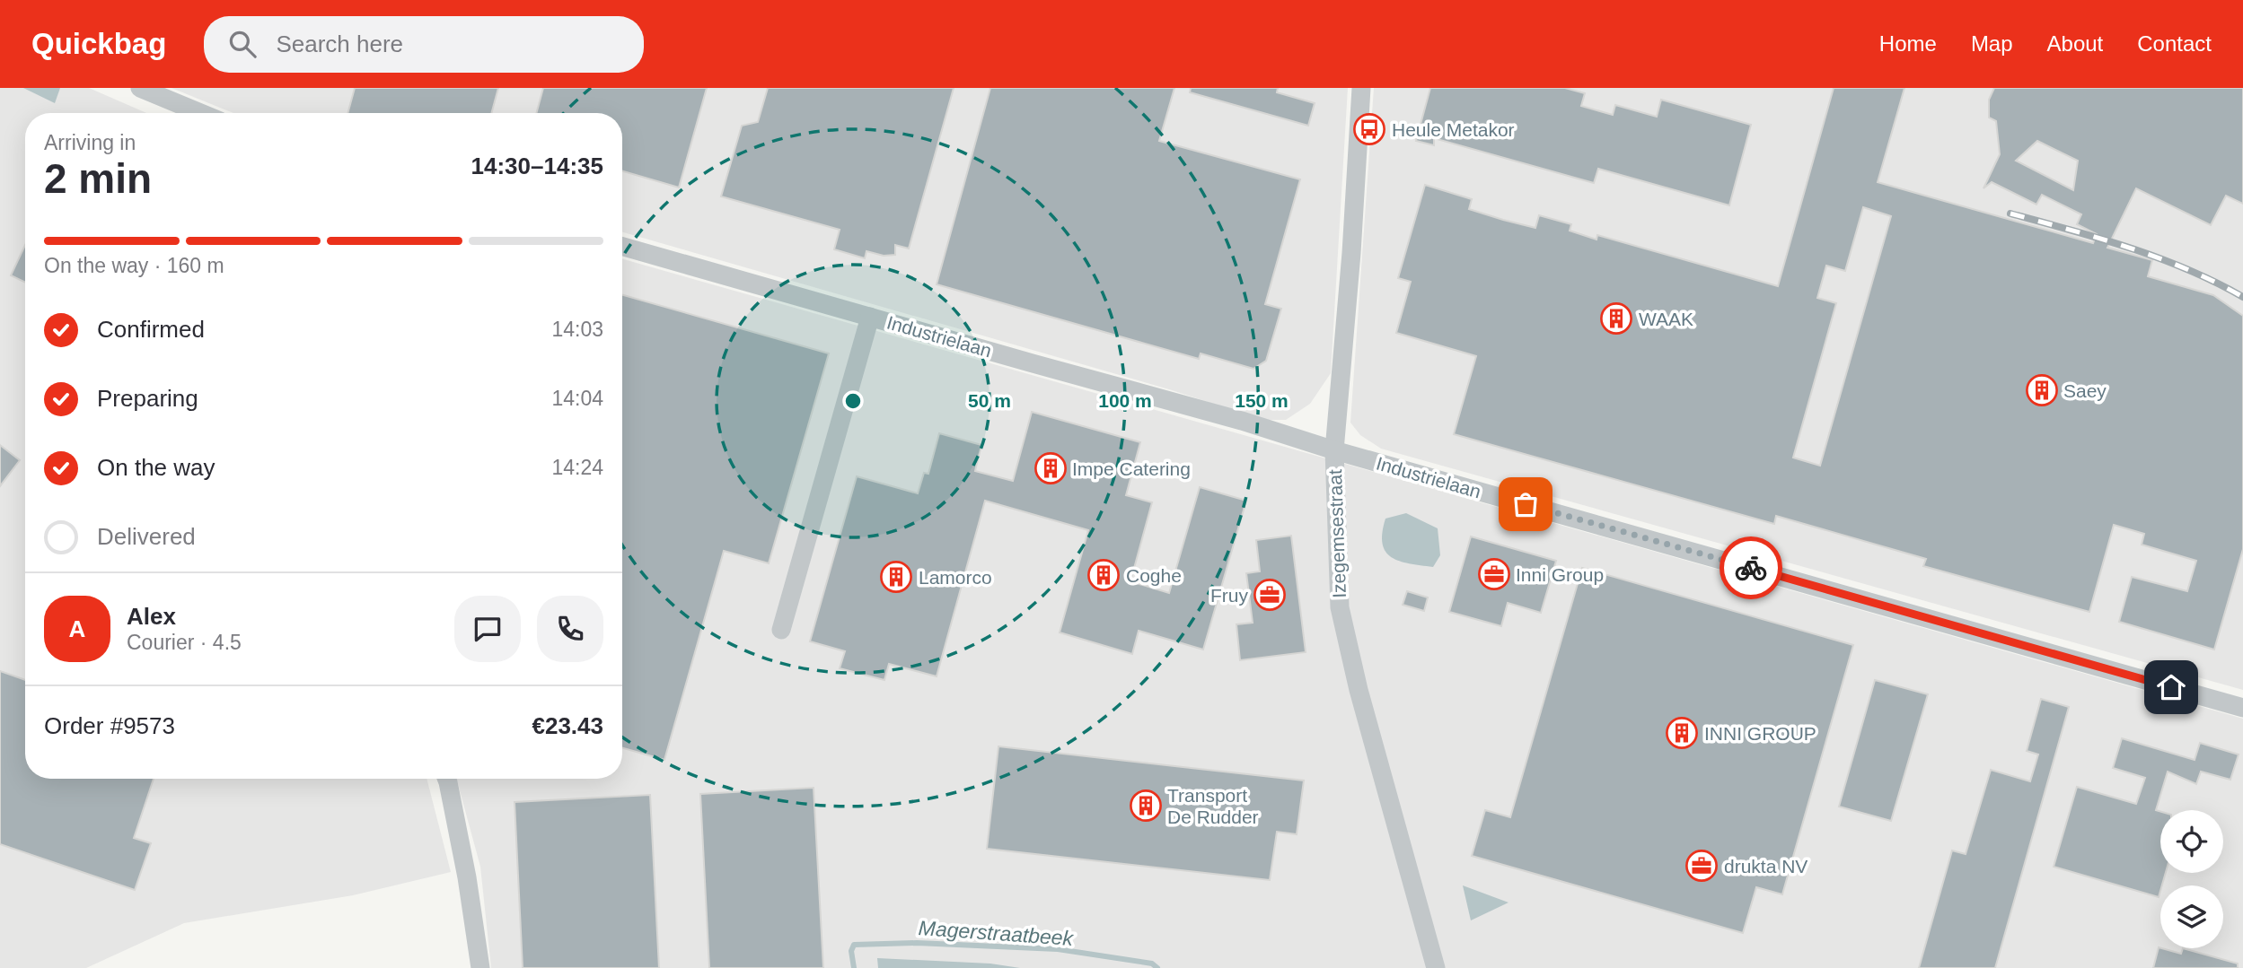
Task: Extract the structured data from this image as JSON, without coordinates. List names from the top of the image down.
{
  "streets": {
    "street": ["Industrielaan", "Izegemsestraat"]
  },
  "crossings": [
    ["Industrielaan", "Izegemsestraat"]
  ],
  "water": ["Magerstraatbeek"],
  "places": {
    "bus stop": ["Heule Metakor"],
    "building": [
      "WAAK",
      "Saey",
      "Impe Catering",
      "Coghe",
      "Lamorco",
      "INNI GROUP",
      "Transport De Rudder"
    ],
    "office": ["Inni Group", "Fruy", "drukta NV"]
  },
  "page": {
    "header": "Quickbag",
    "search": "Search here",
    "nav": [
      "Home",
      "Map",
      "About",
      "Contact"
    ],
    "heading": ["2 min", "Arriving in", "14:30–14:35"],
    "panel": [
      "Alex",
      "Courier · 4.5",
      "Order #9573",
      "€23.43"
    ],
    "bar": "On the way · 160 m",
    "list": [
      ["Confirmed", "14:03"],
      ["Preparing", "14:04"],
      ["On the way", "14:24"],
      "Delivered"
    ],
    "round": "A"
  },
  "rings": ["50 m", "100 m", "150 m"]
}
